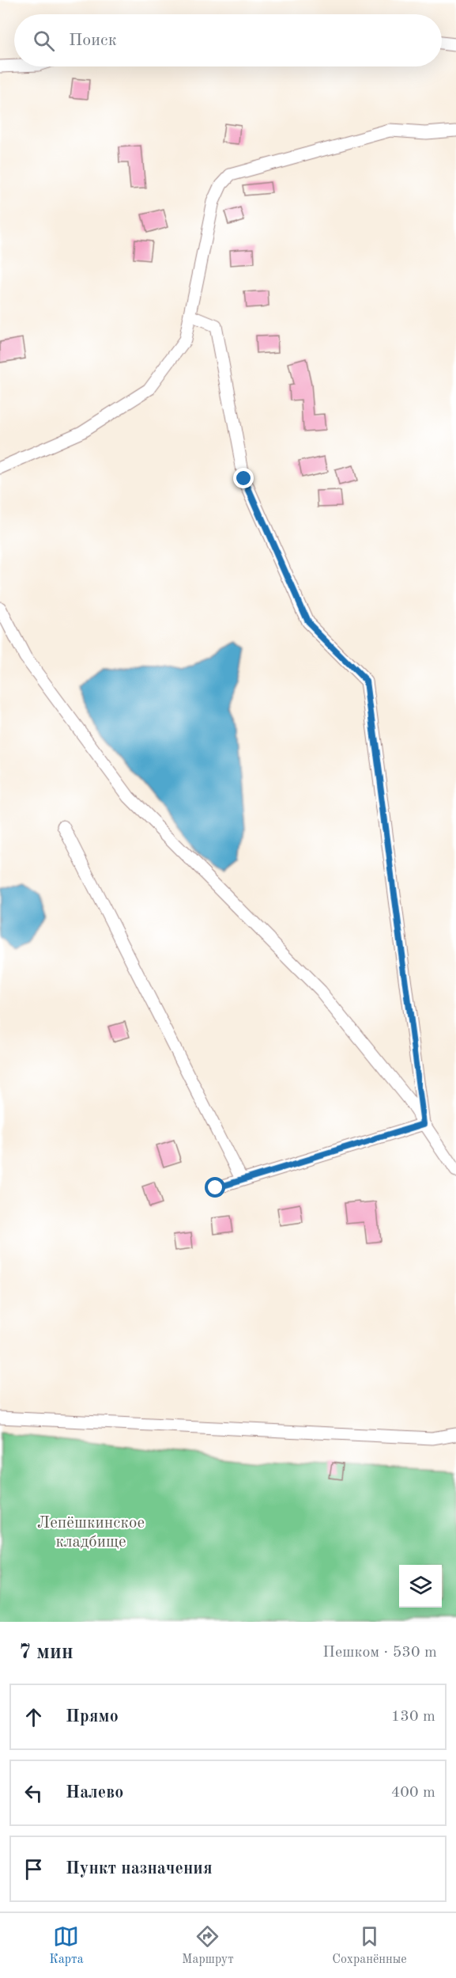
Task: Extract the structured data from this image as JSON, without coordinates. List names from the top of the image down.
{
  "parks": ["Лепёшкинское кладбище"],
  "page": {
    "search": "Поиск",
    "heading": ["7 мин", "Пешком · 530 m"],
    "list": [
      ["Прямо", "130 m"],
      ["Налево", "400 m"],
      "Пункт назначения"
    ],
    "nav": ["Карта", "Маршрут", "Сохранённые"]
  }
}
